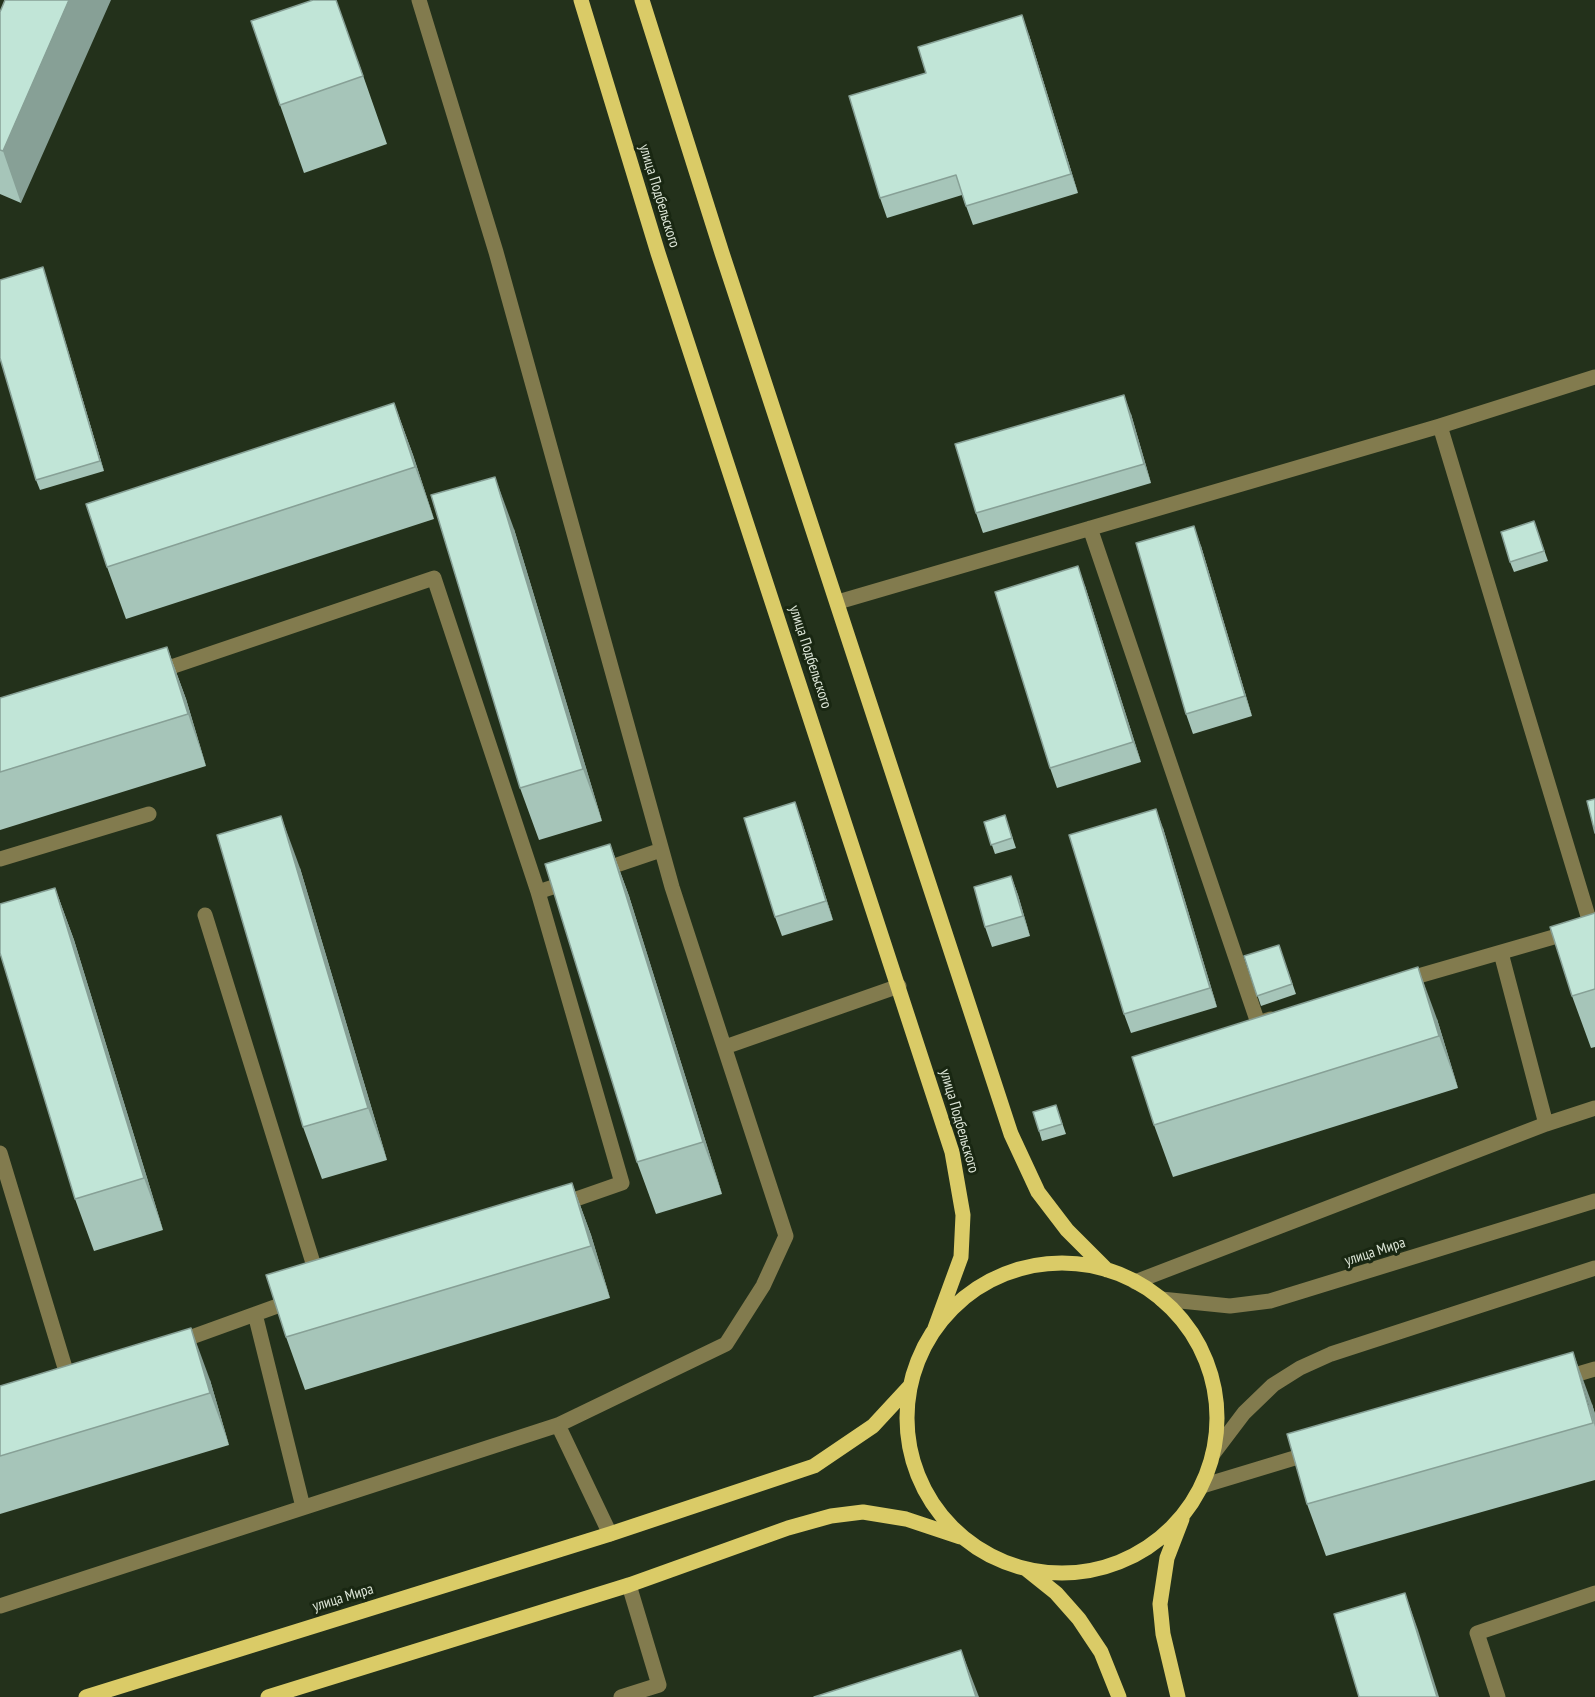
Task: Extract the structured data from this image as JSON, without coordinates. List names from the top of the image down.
{
  "streets": {
    "main road": ["улица Подбельского", "улица Мира"]
  }
}
